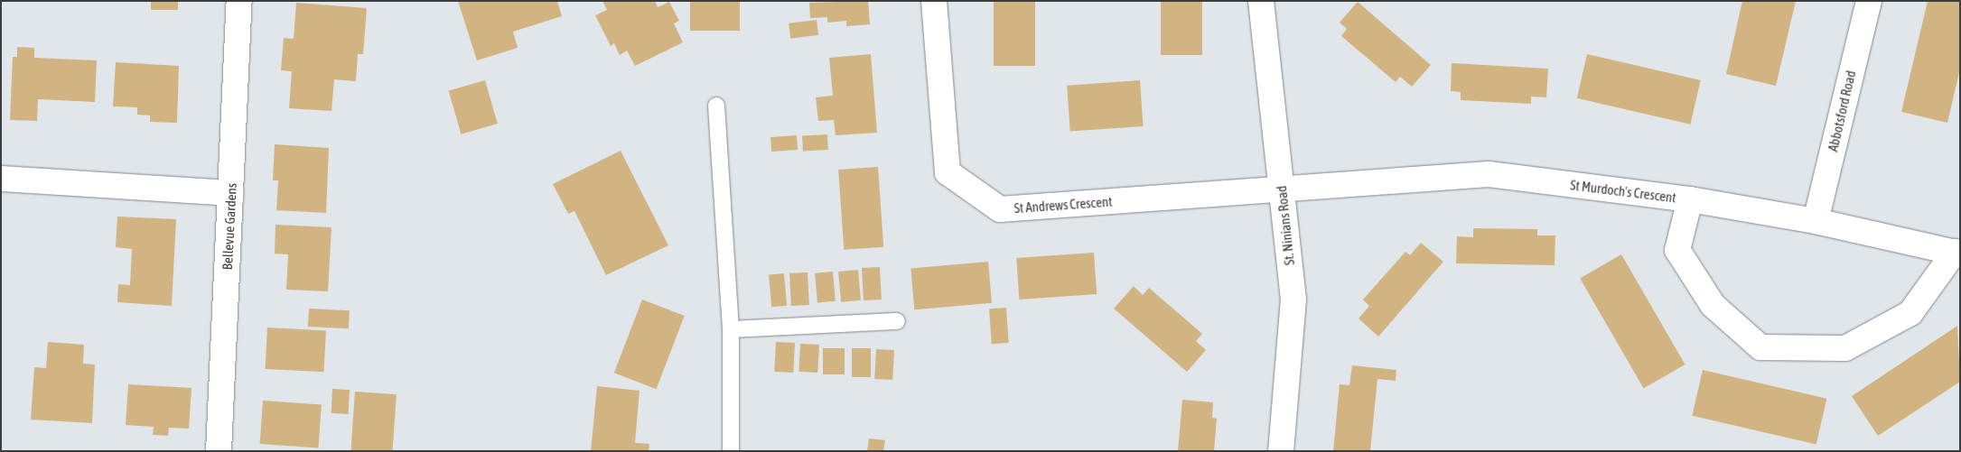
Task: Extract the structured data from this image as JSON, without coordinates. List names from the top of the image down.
{
  "streets": {
    "street": [
      "Abbotsford Road",
      "St Murdoch's Crescent",
      "St Andrews Crescent",
      "St. Ninians Road",
      "Bellevue Gardens"
    ]
  },
  "crossings": [
    ["Abbotsford Road", "St Murdoch's Crescent"],
    ["St Murdoch's Crescent", "St Andrews Crescent"],
    ["St Murdoch's Crescent", "St. Ninians Road"],
    ["St Andrews Crescent", "St. Ninians Road"]
  ]
}
